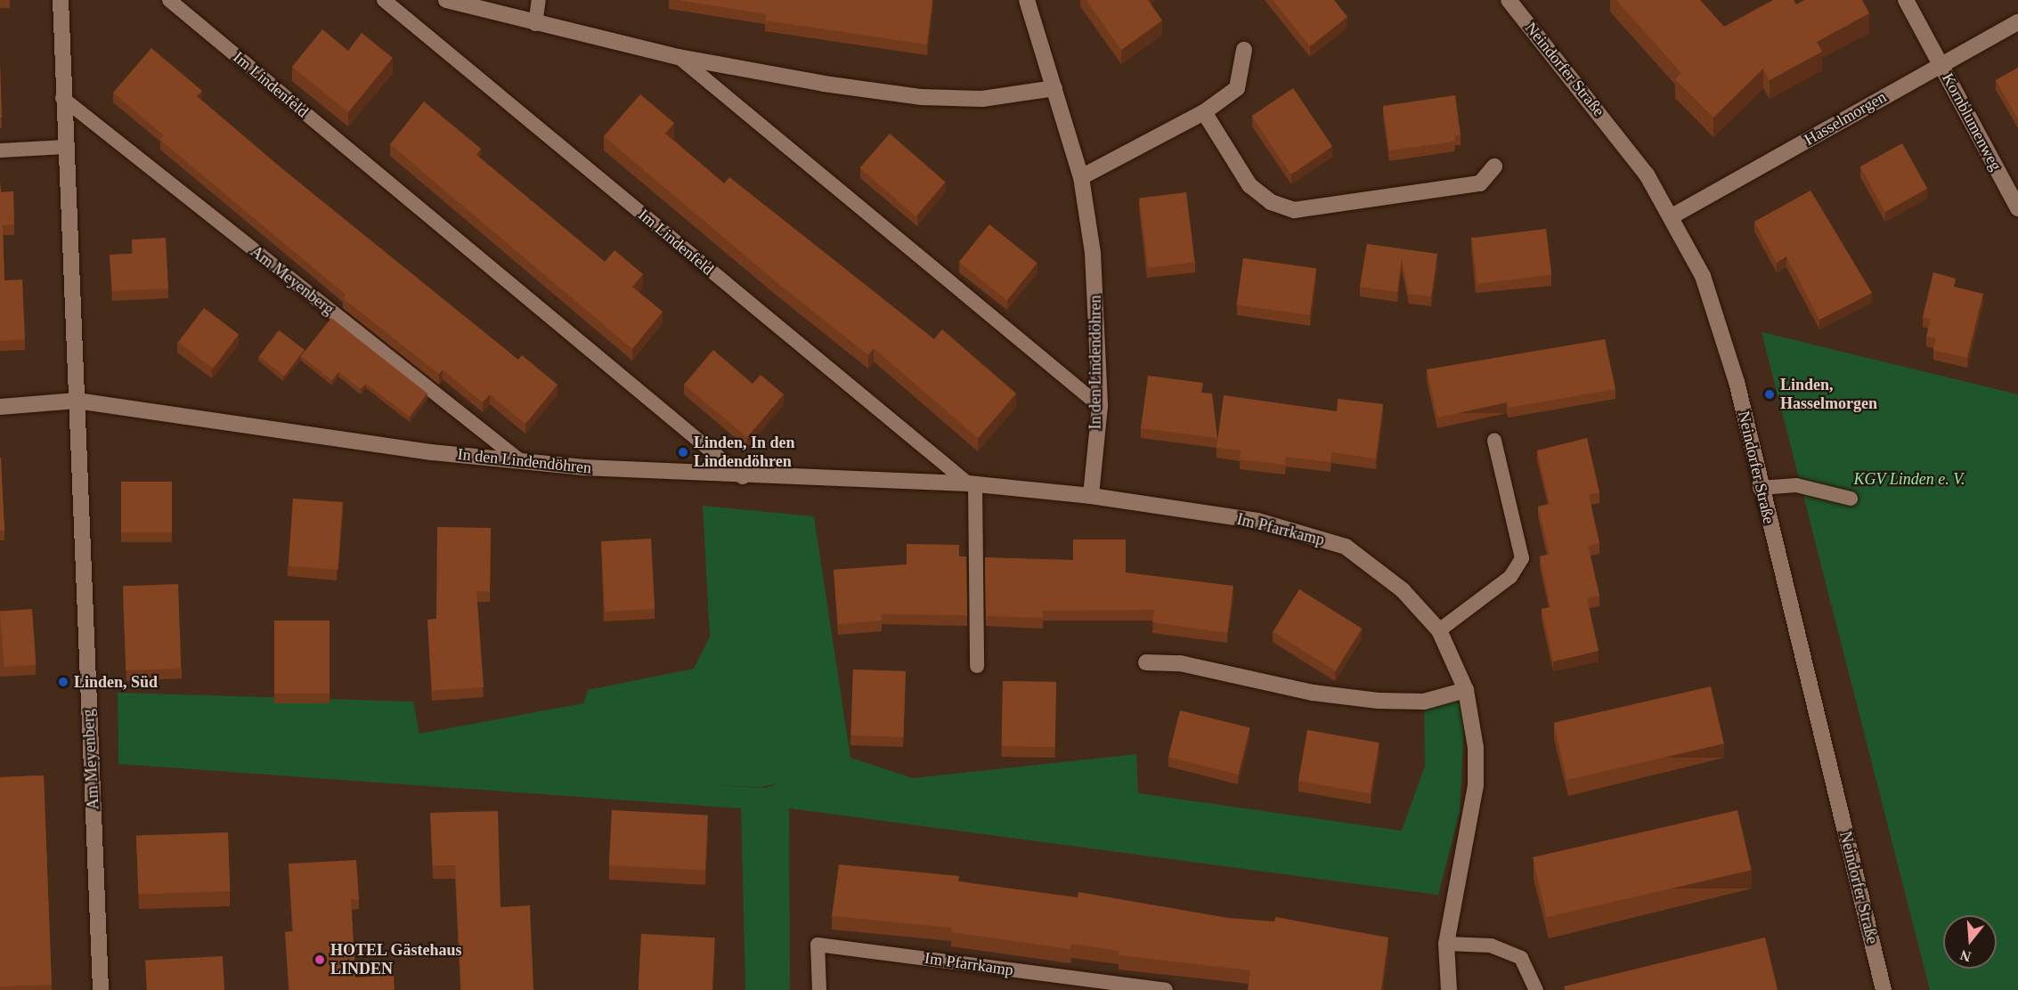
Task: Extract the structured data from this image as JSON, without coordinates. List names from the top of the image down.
{
  "streets": {
    "street": [
      "Neindorfer Straße",
      "Hasselmorgen",
      "Kornblumenweg",
      "Am Meyenberg",
      "In den Lindendöhren",
      "Im Pfarrkamp"
    ],
    "lane": ["Im Lindenfeld"]
  },
  "crossings": [
    ["Neindorfer Straße", "Hasselmorgen"],
    ["Im Lindenfeld", "In den Lindendöhren"],
    ["Hasselmorgen", "Kornblumenweg"],
    ["Am Meyenberg", "In den Lindendöhren"],
    ["In den Lindendöhren", "Im Pfarrkamp"]
  ],
  "parks": ["KGV Linden e. V."],
  "places": [
    "Linden, Hasselmorgen",
    "Linden, In den Lindendöhren",
    "Linden, Süd",
    "HOTEL Gästehaus LINDEN"
  ],
  "north": "bottom"
}
